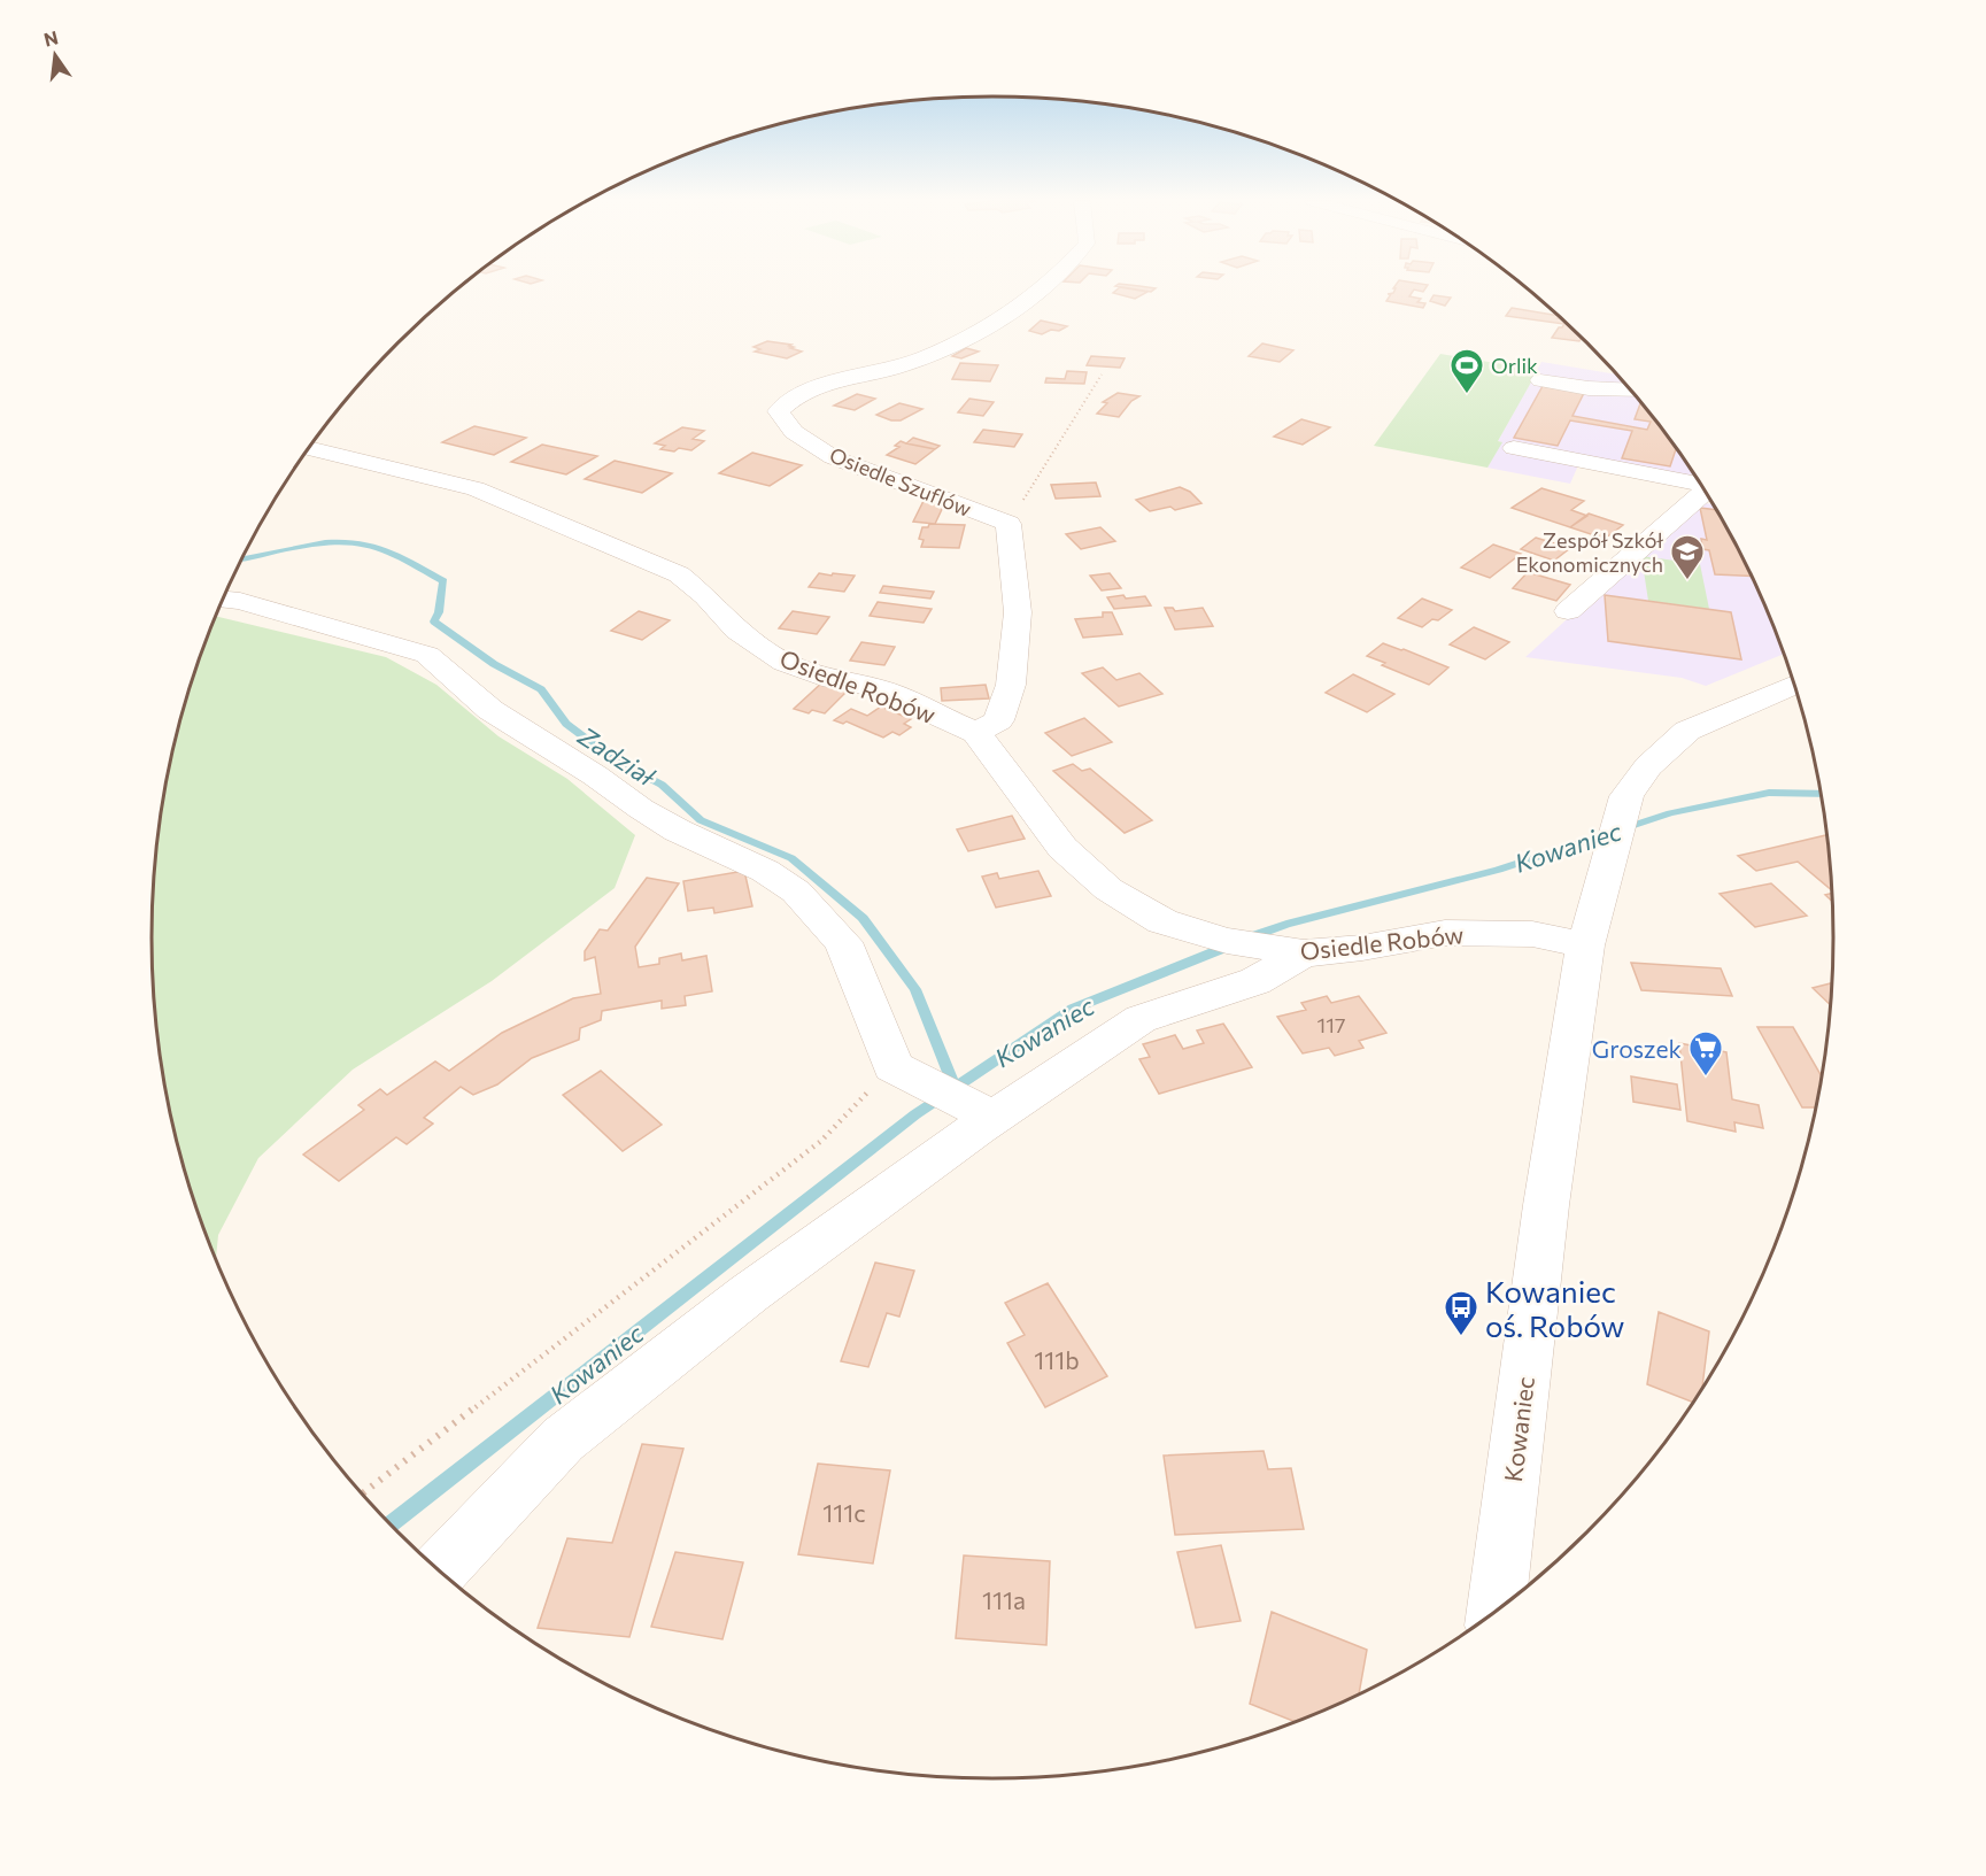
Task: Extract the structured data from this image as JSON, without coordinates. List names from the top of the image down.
{
  "streets": {
    "street": ["Osiedle Szuflów", "Osiedle Robów", "Kowaniec"]
  },
  "crossings": [
    ["Osiedle Robów", "Kowaniec"]
  ],
  "water": ["Zadział", "Kowaniec"],
  "places": {
    "sports": ["Orlik"],
    "school or university": ["Zespół Szkół Ekonomicznych"],
    "supermarket": ["Groszek"],
    "bus stop": ["Kowaniec oś. Robów"]
  },
  "house_numbers": [
    "117",
    "111b",
    "111c",
    "111a"
  ],
  "north": "top"
}
